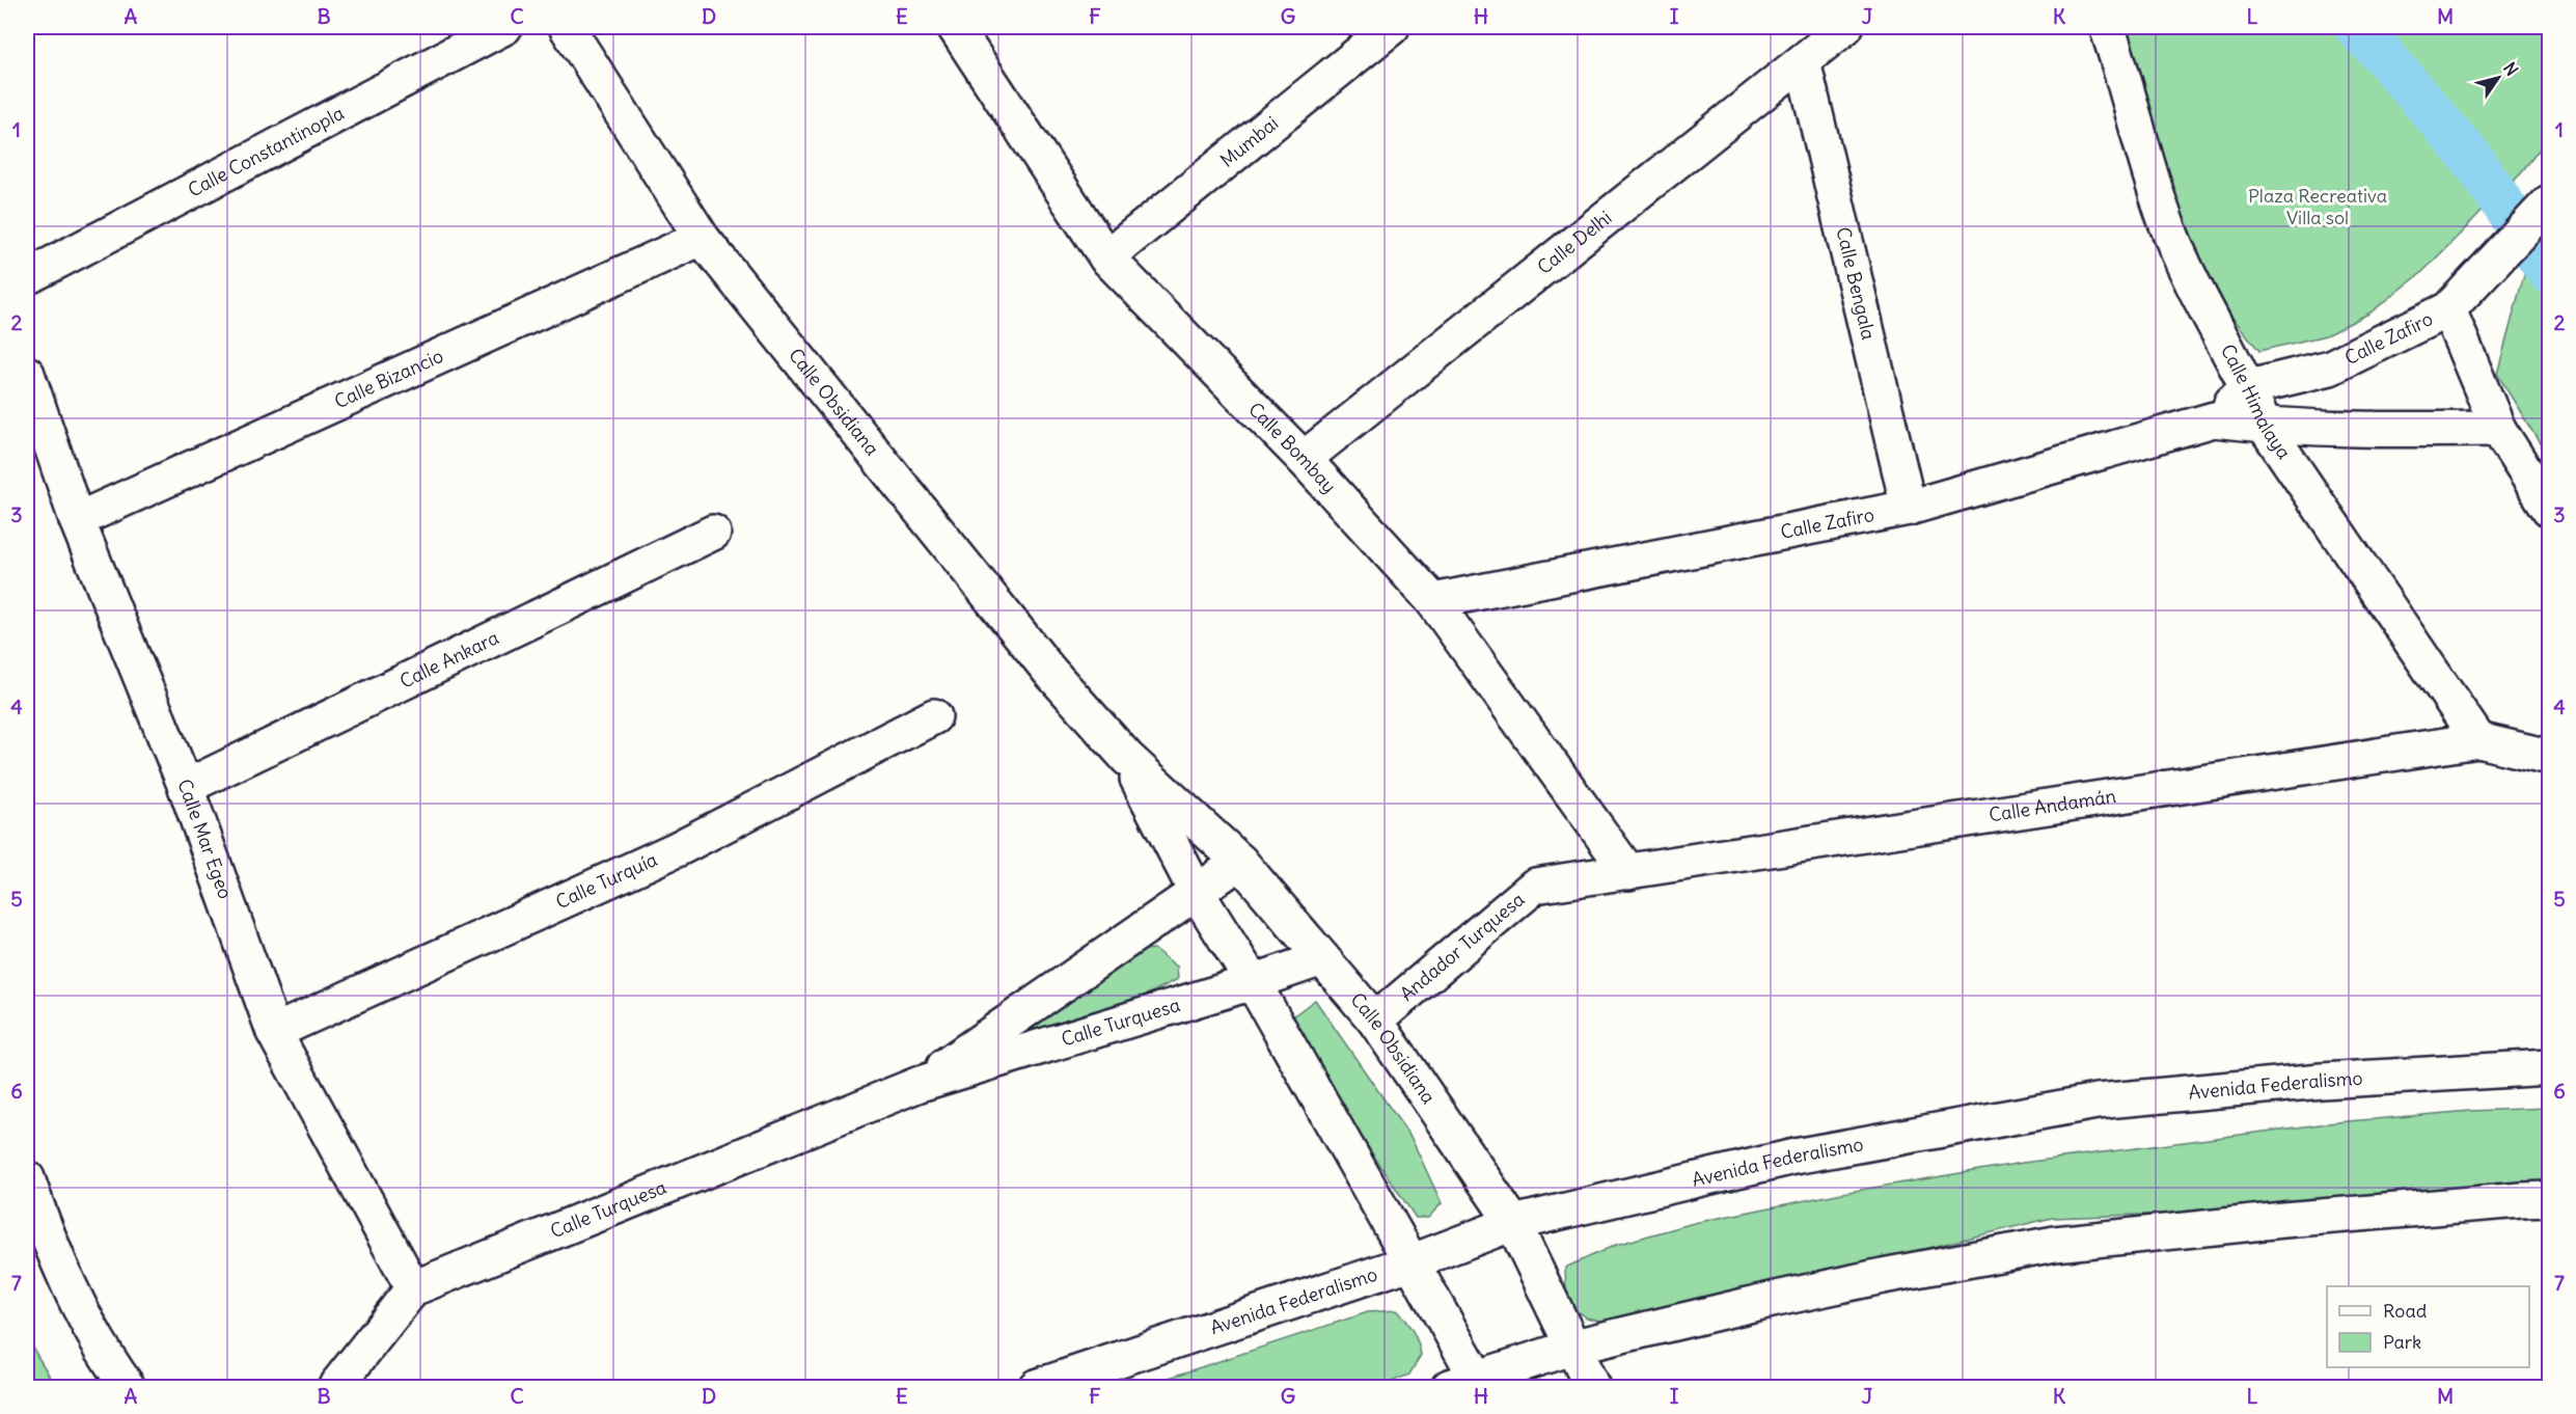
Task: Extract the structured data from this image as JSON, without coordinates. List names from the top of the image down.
{
  "streets": {
    "street": [
      "Mumbai",
      "Calle Constantinopla",
      "Calle Delhi",
      "Calle Bengala",
      "Calle Zafiro",
      "Calle Bizancio",
      "Calle Obsidiana",
      "Calle Himalaya",
      "Calle Bombay",
      "Calle Ankara",
      "Calle Andamán",
      "Calle Mar Egeo",
      "Calle Turquía",
      "Andador Turquesa",
      "Calle Turquesa",
      "Avenida Federalismo"
    ]
  },
  "crossings": [
    ["Mumbai", "Calle Bombay"],
    ["Calle Delhi", "Calle Bengala"],
    ["Calle Delhi", "Calle Bombay"],
    ["Calle Bengala", "Calle Zafiro"],
    ["Calle Zafiro", "Calle Himalaya"],
    ["Calle Zafiro", "Calle Bombay"],
    ["Calle Bizancio", "Calle Obsidiana"],
    ["Calle Bizancio", "Calle Mar Egeo"],
    ["Calle Obsidiana", "Andador Turquesa"],
    ["Calle Obsidiana", "Calle Turquesa"],
    ["Calle Obsidiana", "Avenida Federalismo"],
    ["Calle Himalaya", "Calle Andamán"],
    ["Calle Bombay", "Calle Andamán"],
    ["Calle Bombay", "Andador Turquesa"],
    ["Calle Ankara", "Calle Mar Egeo"],
    ["Calle Andamán", "Andador Turquesa"],
    ["Calle Mar Egeo", "Calle Turquía"],
    ["Calle Mar Egeo", "Calle Turquesa"]
  ],
  "parks": ["Plaza Recreativa Villa sol"],
  "legend": ["Road", "Park"],
  "north": "top right",
  "grid": {
    "columns": [
      "A",
      "B",
      "C",
      "D",
      "E",
      "F",
      "G",
      "H",
      "I",
      "J",
      "K",
      "L",
      "M"
    ],
    "rows": [
      "1",
      "2",
      "3",
      "4",
      "5",
      "6",
      "7"
    ]
  }
}
